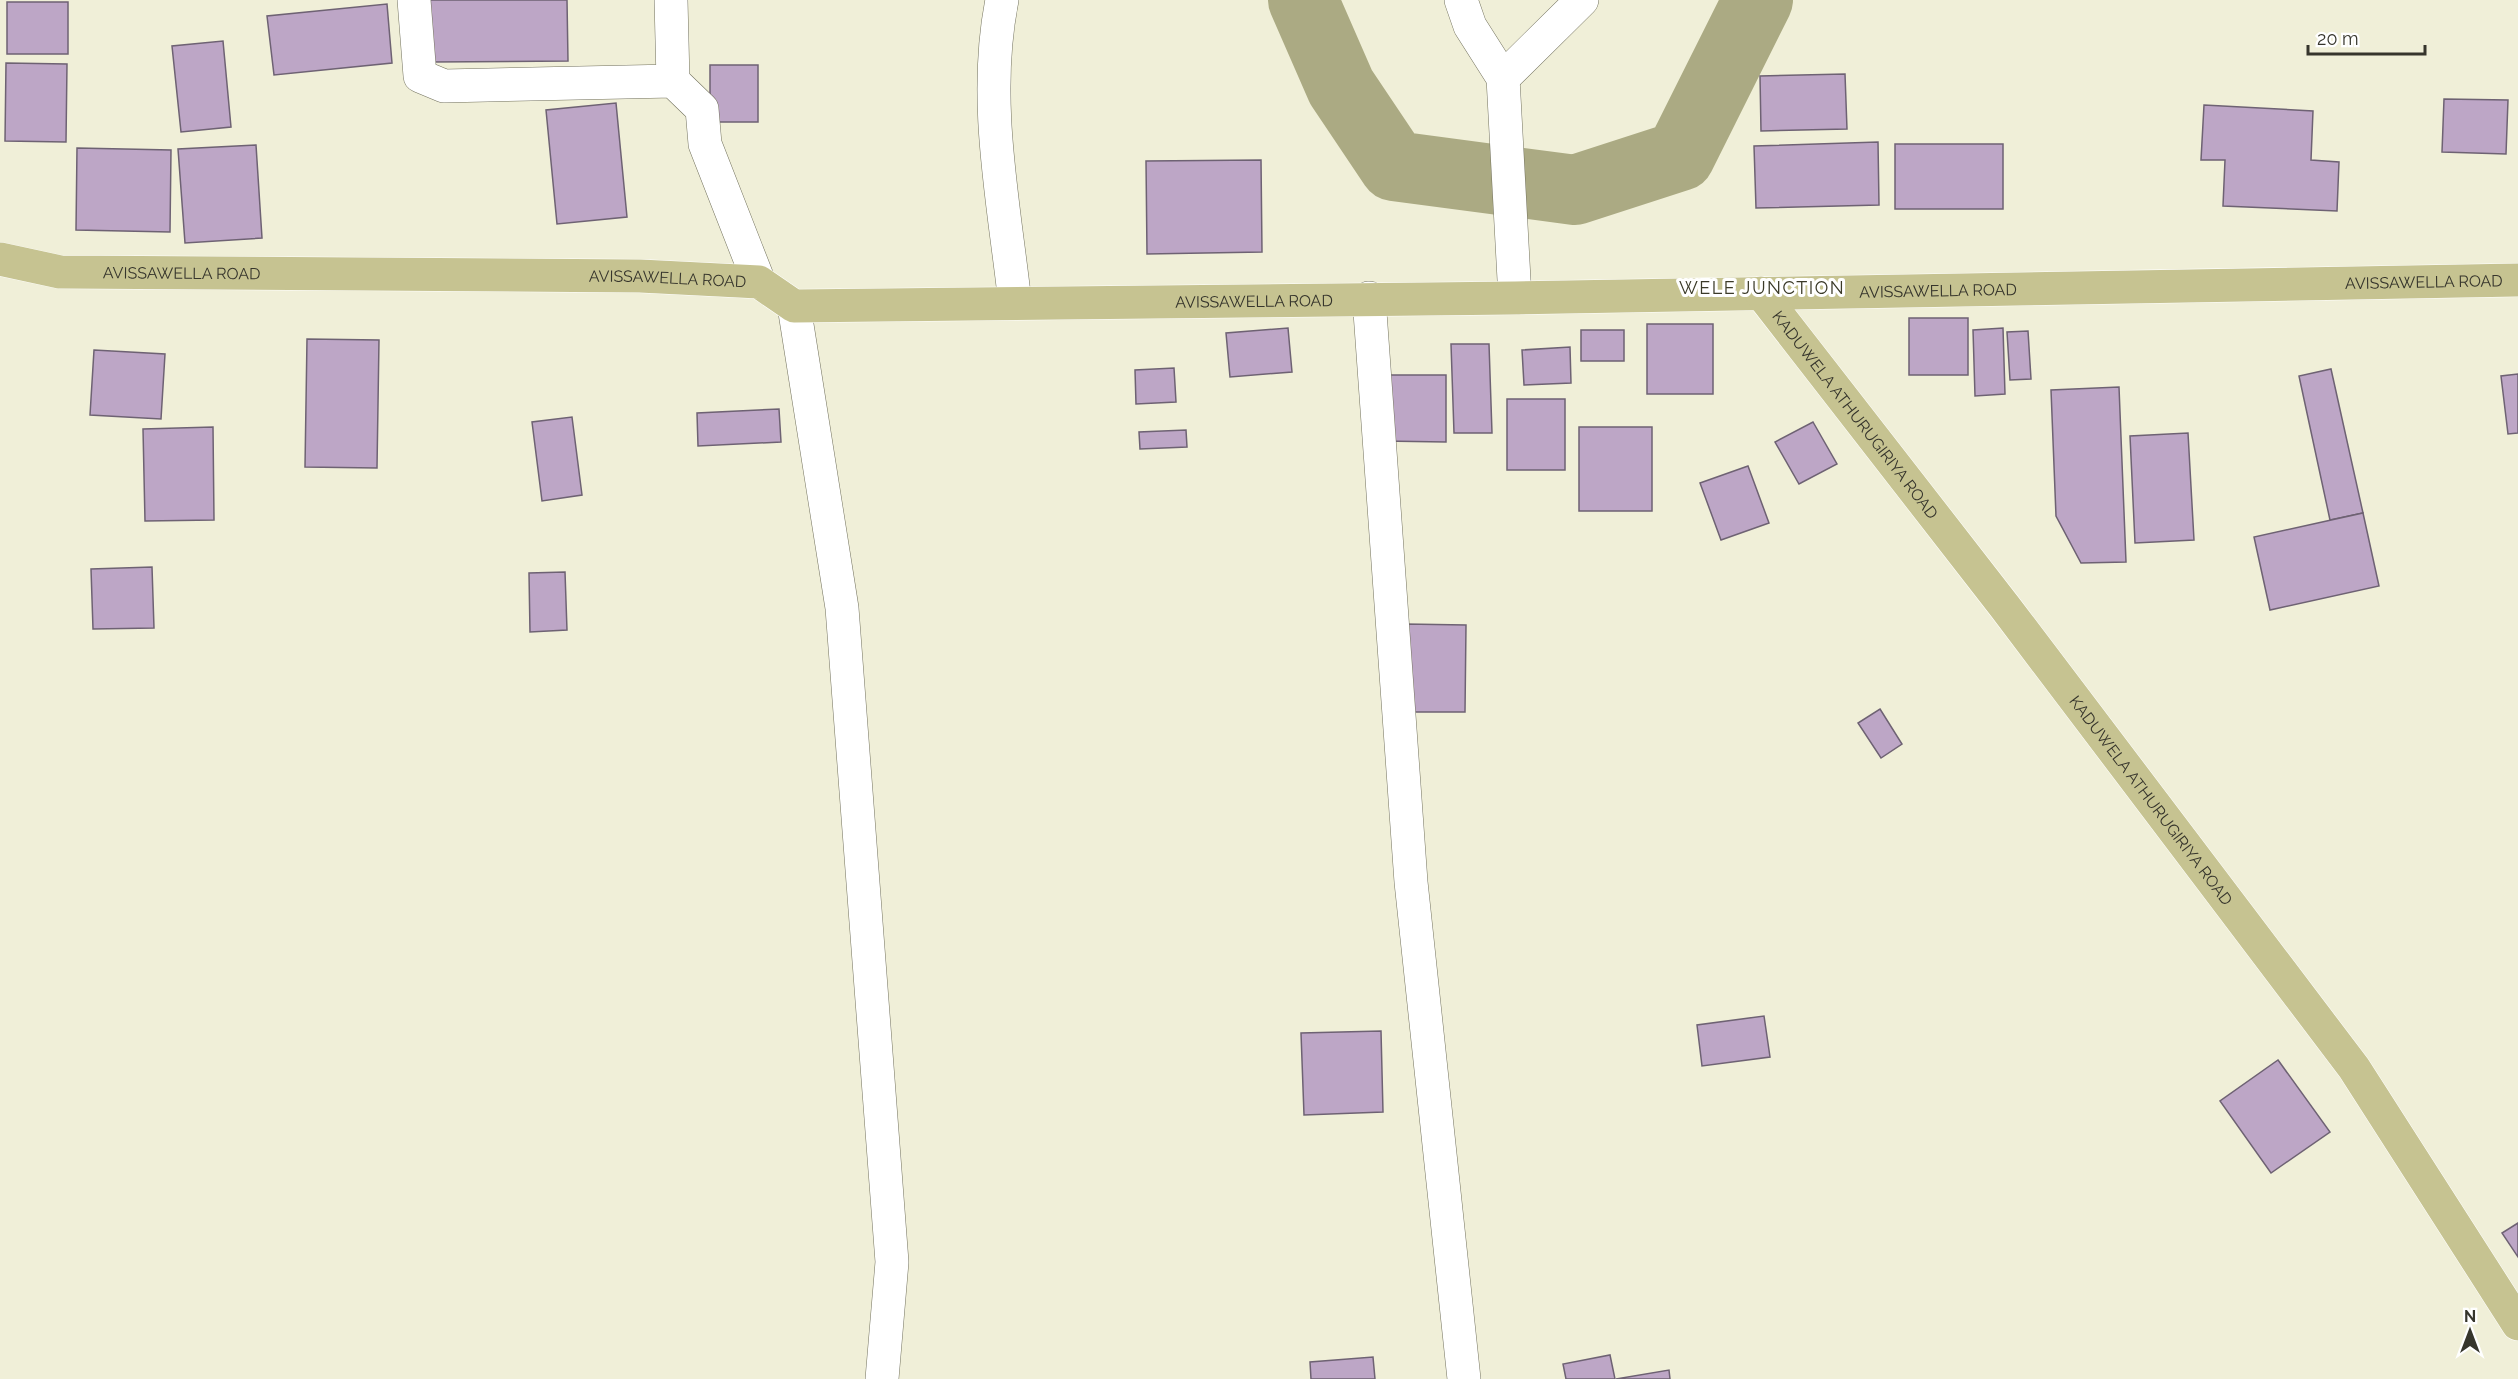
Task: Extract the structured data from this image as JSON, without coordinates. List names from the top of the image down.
{
  "streets": {
    "main road": ["AVISSAWELLA ROAD", "KADUWELA ATHURUGIRIYA ROAD"]
  },
  "crossings": [
    ["AVISSAWELLA ROAD", "KADUWELA ATHURUGIRIYA ROAD"]
  ],
  "districts": ["WELE JUNCTION"],
  "scale_bar": "20 m",
  "north": "top"
}
